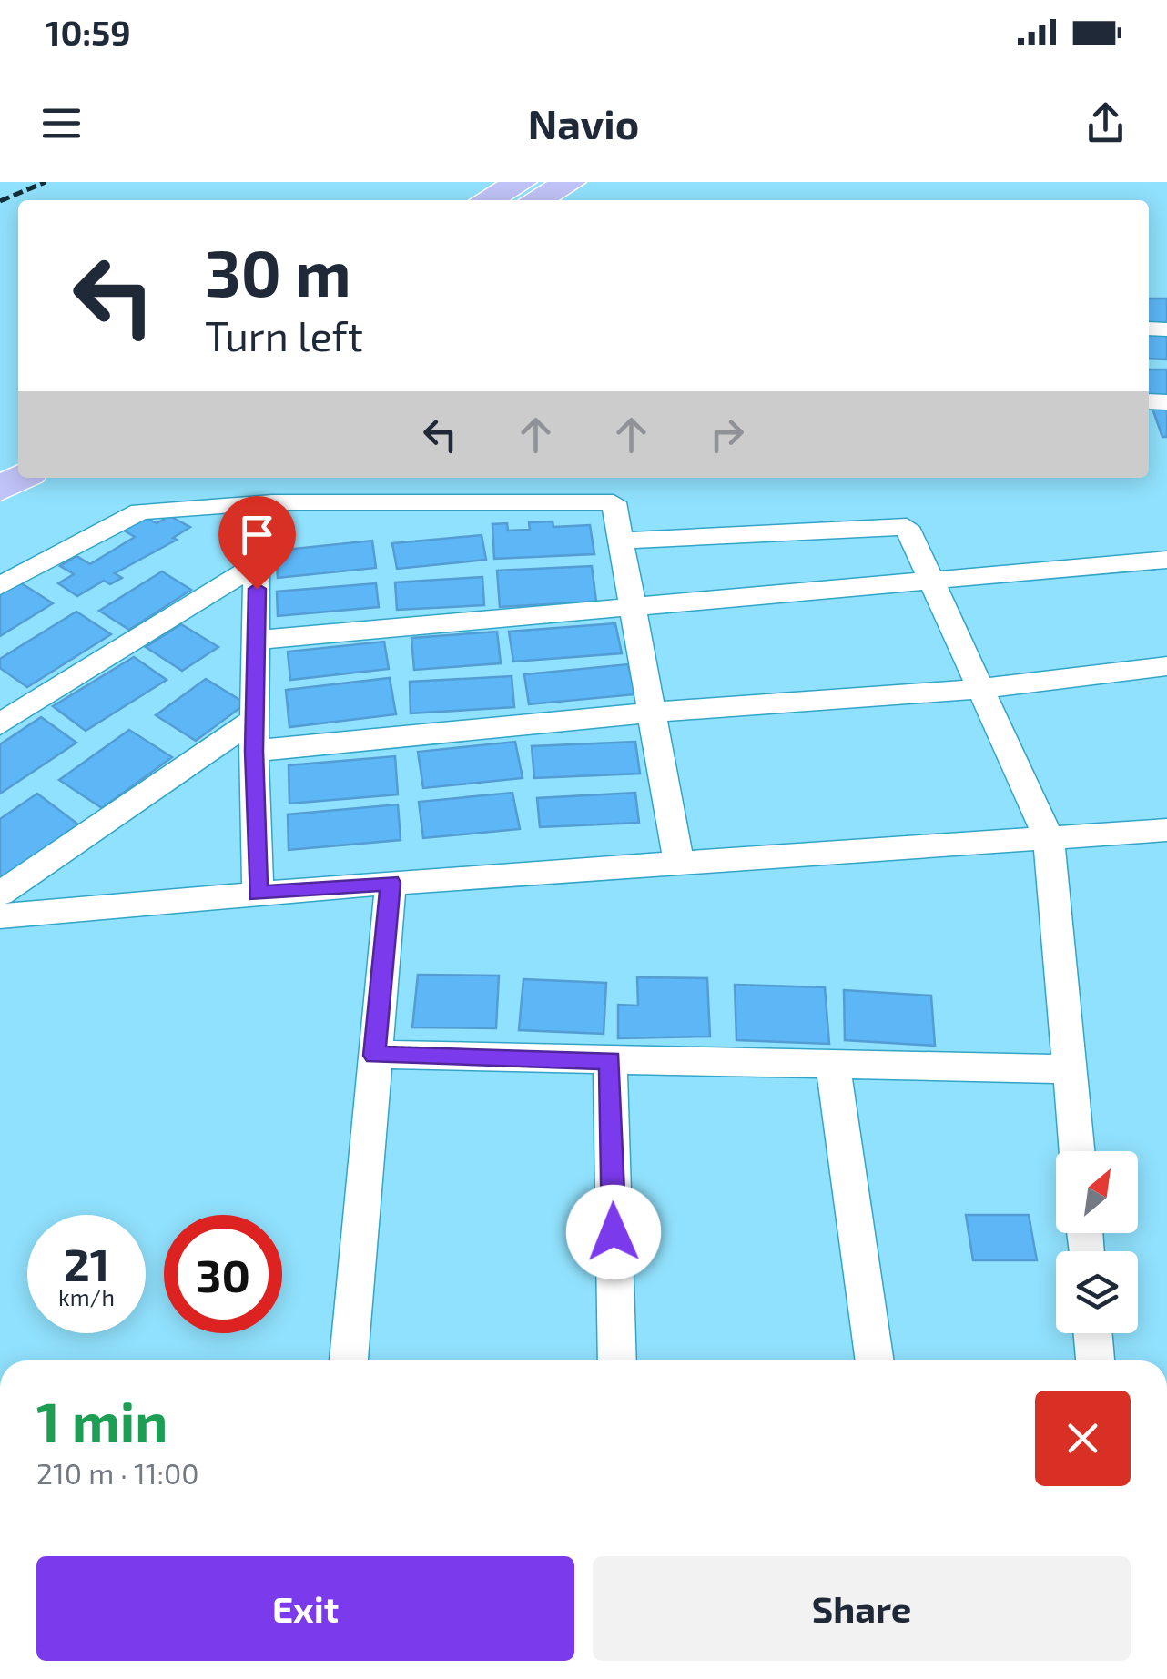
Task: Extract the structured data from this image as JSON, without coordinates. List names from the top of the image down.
{
  "north": "top right",
  "page": {
    "status": "10:59",
    "header": "Navio",
    "turn": ["30 m", "Turn left"],
    "speed": "21 km/h",
    "limit": "30",
    "heading": ["1 min", "210 m · 11:00"],
    "buttons": ["Exit", "Share"]
  }
}
